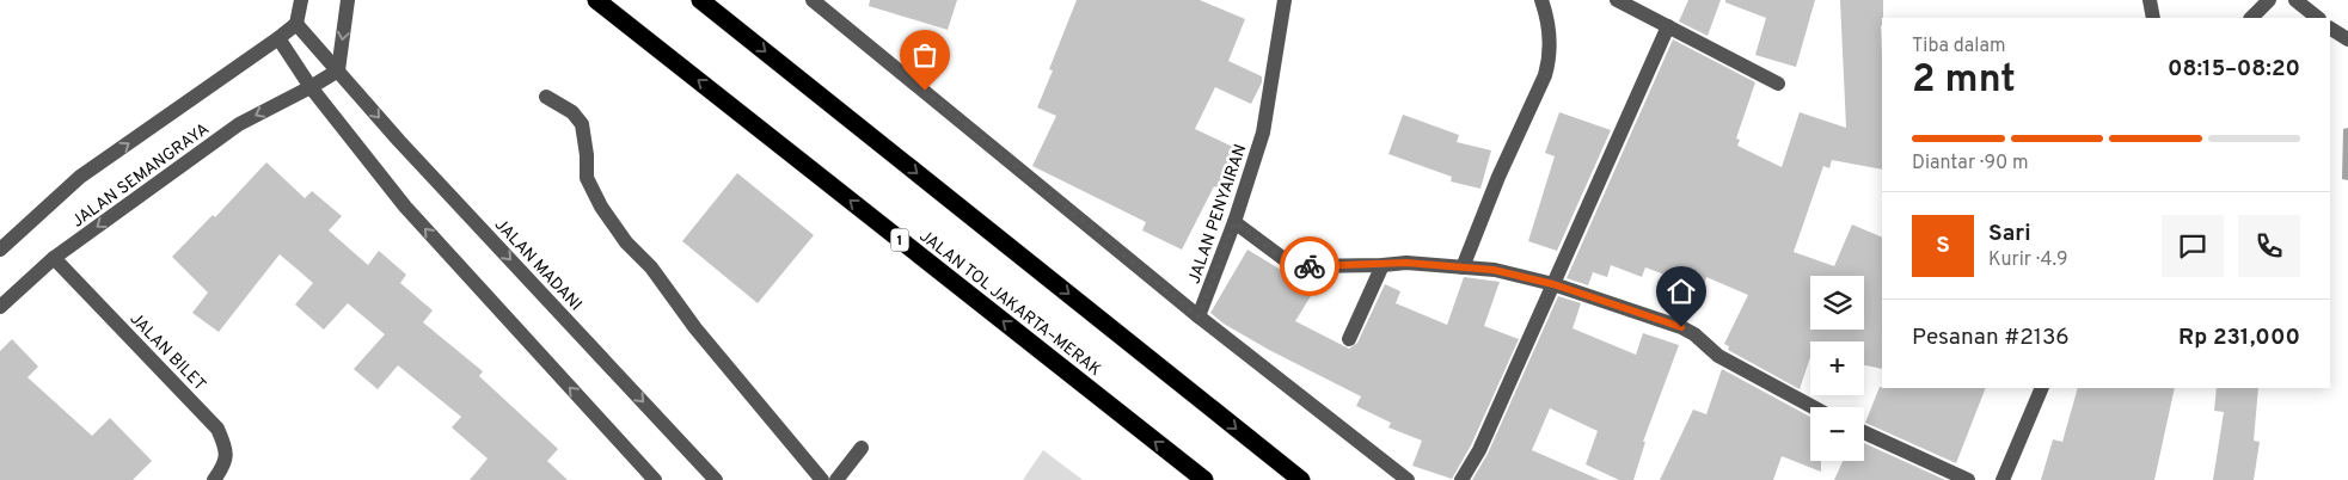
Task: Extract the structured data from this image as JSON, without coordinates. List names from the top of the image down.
{
  "streets": {
    "highway": ["1", "JALAN TOL JAKARTA–MERAK"],
    "street": [
      "JALAN SEMANGRAYA",
      "JALAN PENYAIRAN",
      "JALAN MADANI",
      "JALAN BILET"
    ]
  },
  "crossings": [
    ["JALAN SEMANGRAYA", "JALAN MADANI"],
    ["JALAN SEMANGRAYA", "JALAN BILET"]
  ],
  "page": {
    "heading": ["2 mnt", "Tiba dalam", "08:15–08:20"],
    "panel": [
      "Sari",
      "Kurir · 4.9",
      "Pesanan #2136",
      "Rp 231,000"
    ],
    "bar": "Diantar · 90 m",
    "round": "S",
    "map_buttons": ["+", "−"]
  }
}
